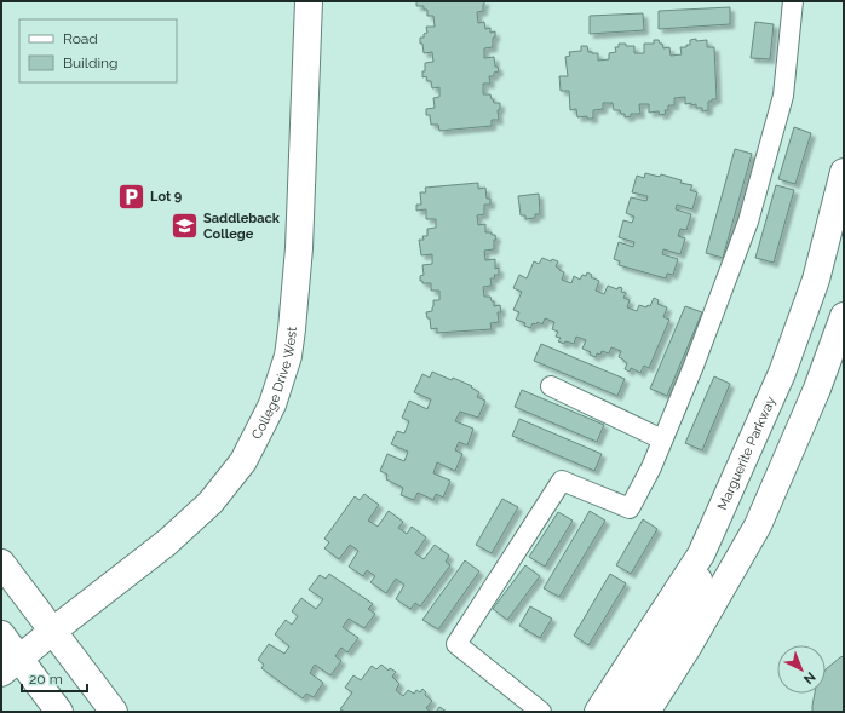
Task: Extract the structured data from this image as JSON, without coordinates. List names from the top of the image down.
{
  "streets": {
    "main road": ["College Drive West", "Marguerite Parkway"]
  },
  "places": {
    "parking": ["Lot 9"],
    "school or university": ["Saddleback College"]
  },
  "legend": ["Road", "Building"],
  "scale_bar": "20 m",
  "north": "bottom right"
}
